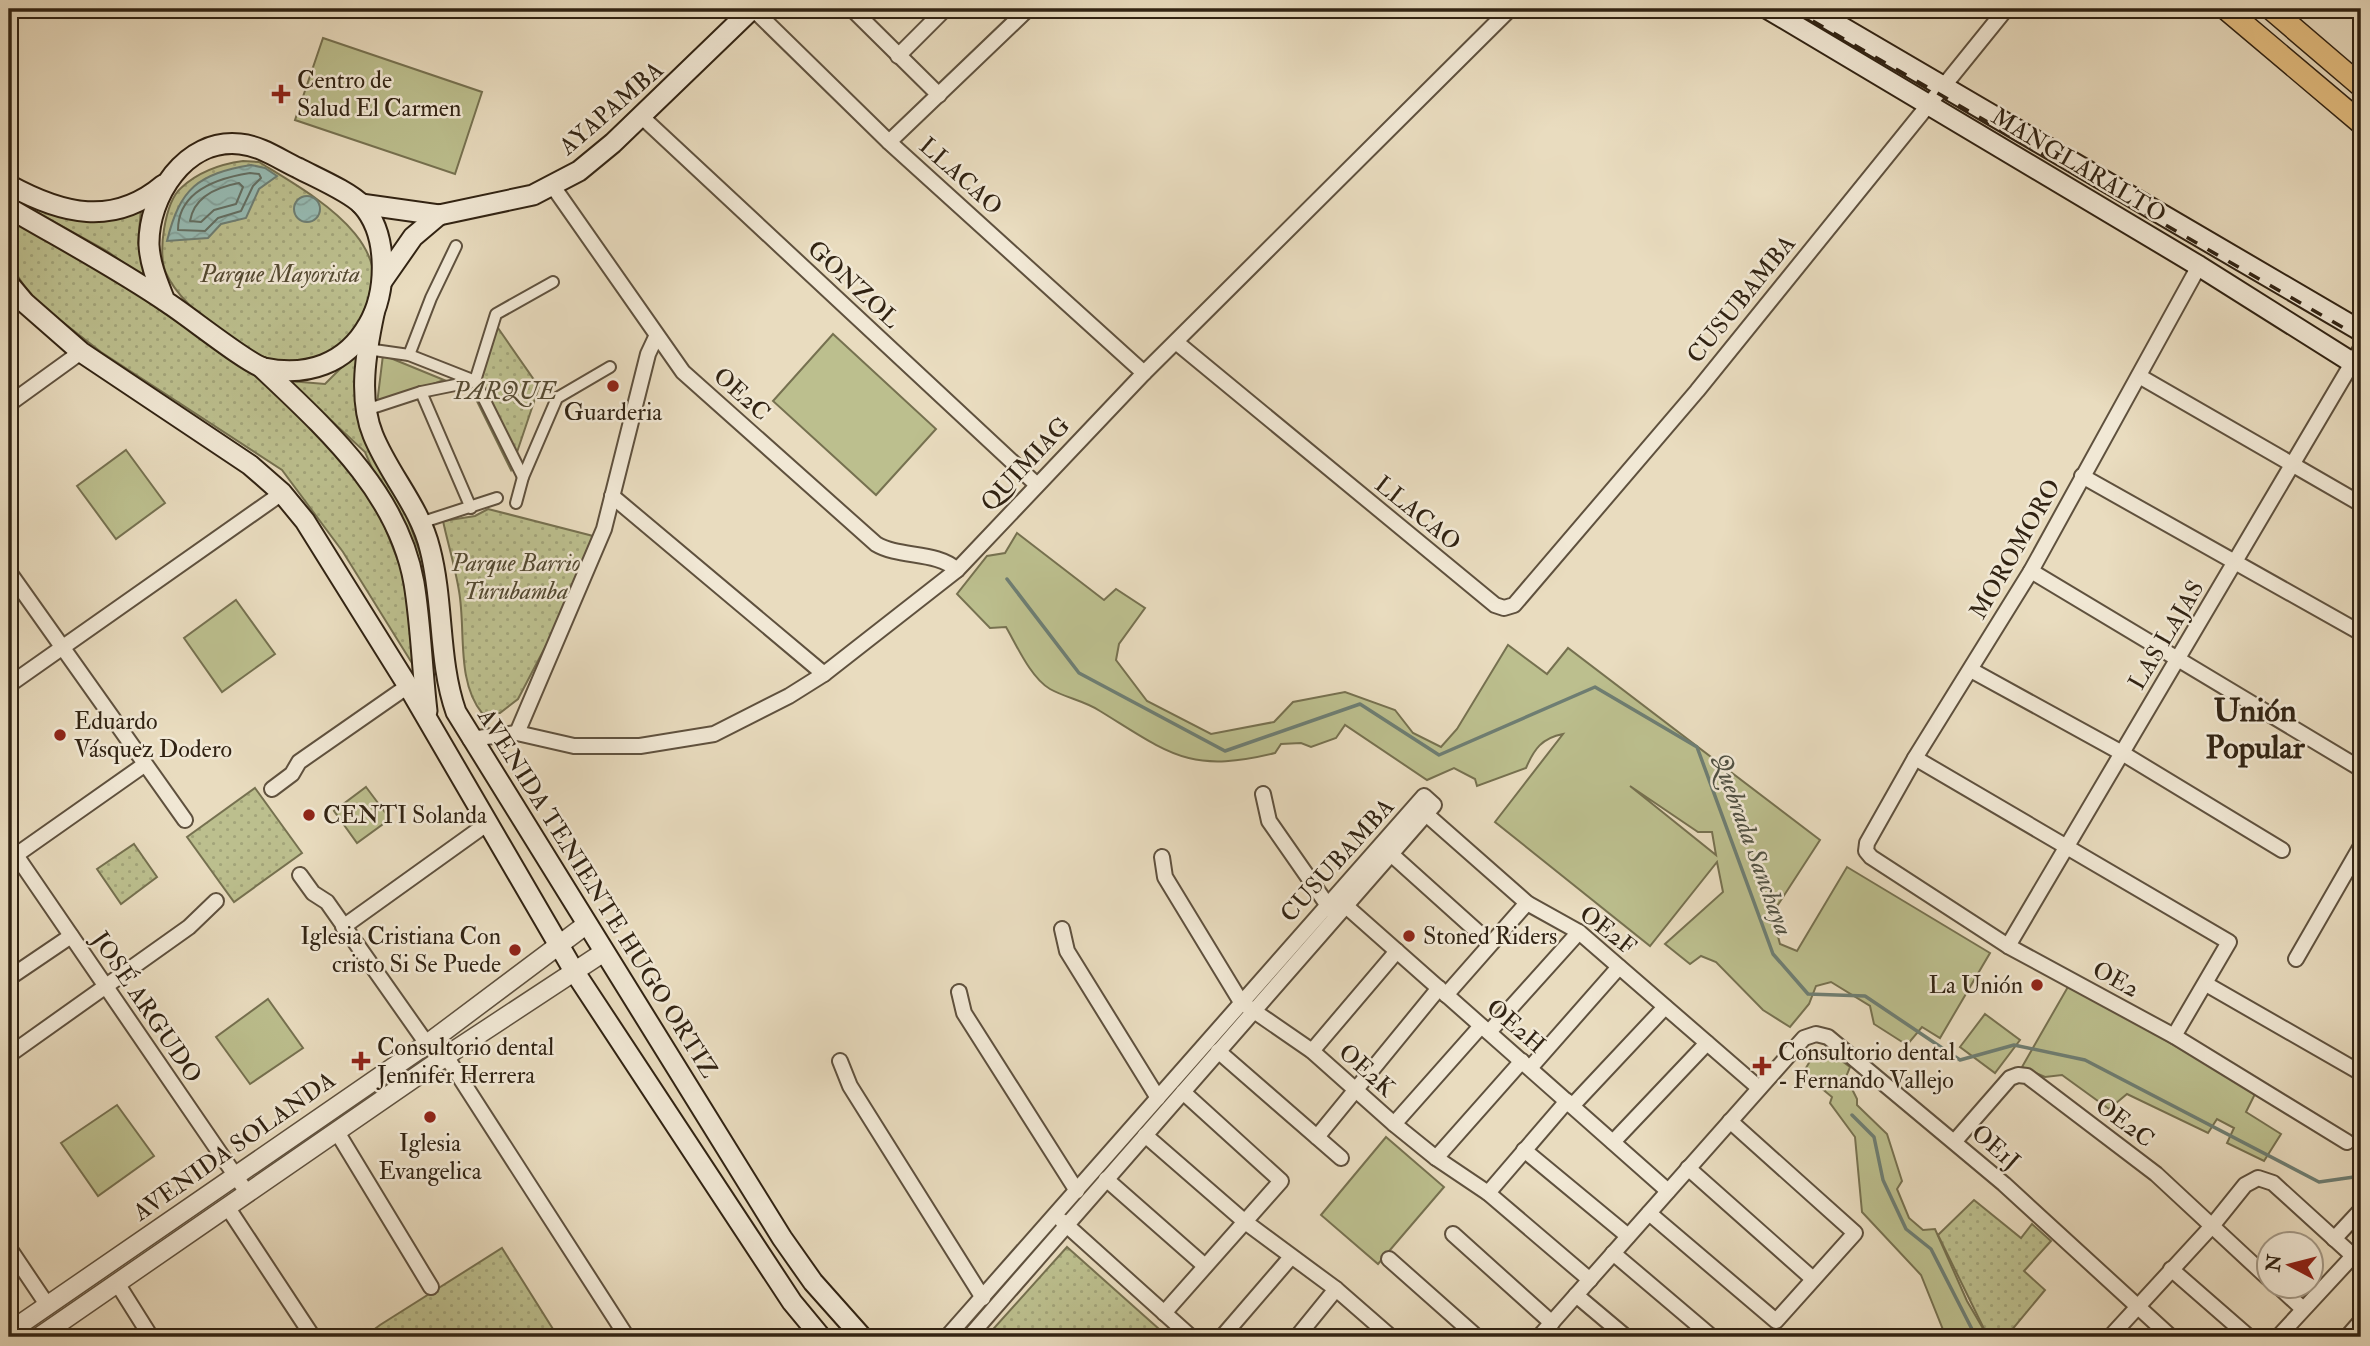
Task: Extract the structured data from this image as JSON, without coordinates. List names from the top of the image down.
{
  "streets": {
    "main road": ["AYAPAMBA", "MANGLARALTO", "AVENIDA TENIENTE HUGO ORTIZ"],
    "street": [
      "LLACAO",
      "GONZOL",
      "CUSUBAMBA",
      "OE2C",
      "QUIMIAG",
      "MOROMORO",
      "LAS LAJAS",
      "OE2F",
      "OE2",
      "JOSÉ ARGUDO",
      "OE2H",
      "OE2K",
      "AVENIDA SOLANDA",
      "OE1J"
    ]
  },
  "crossings": [
    ["AYAPAMBA", "LLACAO"],
    ["AYAPAMBA", "GONZOL"],
    ["AYAPAMBA", "OE2C"],
    ["AYAPAMBA", "AVENIDA TENIENTE HUGO ORTIZ"],
    ["MANGLARALTO", "CUSUBAMBA"],
    ["MANGLARALTO", "MOROMORO"],
    ["MANGLARALTO", "LAS LAJAS"],
    ["LLACAO", "CUSUBAMBA"],
    ["LLACAO", "QUIMIAG"],
    ["GONZOL", "QUIMIAG"],
    ["CUSUBAMBA", "OE2F"],
    ["CUSUBAMBA", "OE2H"],
    ["CUSUBAMBA", "OE2K"],
    ["OE2C", "QUIMIAG"],
    ["OE2C", "OE1J"],
    ["QUIMIAG", "AVENIDA TENIENTE HUGO ORTIZ"],
    ["MOROMORO", "OE2"],
    ["LAS LAJAS", "OE2"],
    ["AVENIDA TENIENTE HUGO ORTIZ", "AVENIDA SOLANDA"],
    ["OE2F", "OE1J"],
    ["JOSÉ ARGUDO", "AVENIDA SOLANDA"]
  ],
  "districts": ["Unión Popular"],
  "water": ["Quebrada Sanchaya"],
  "parks": ["Parque Mayorista", "PARQUE", "Parque Barrio Turubamba"],
  "places": {
    "health": ["Centro de Salud El Carmen", "Consultorio dental Jennifer Herrera", "Consultorio dental - Fernando Vallejo"],
    "other": [
      "Guarderia",
      "Eduardo Vásquez Dodero",
      "CENTI Solanda",
      "Stoned Riders",
      "Iglesia Cristiana Con cristo Si Se Puede",
      "La Unión",
      "Iglesia Evangelica"
    ]
  },
  "north": "left"
}
